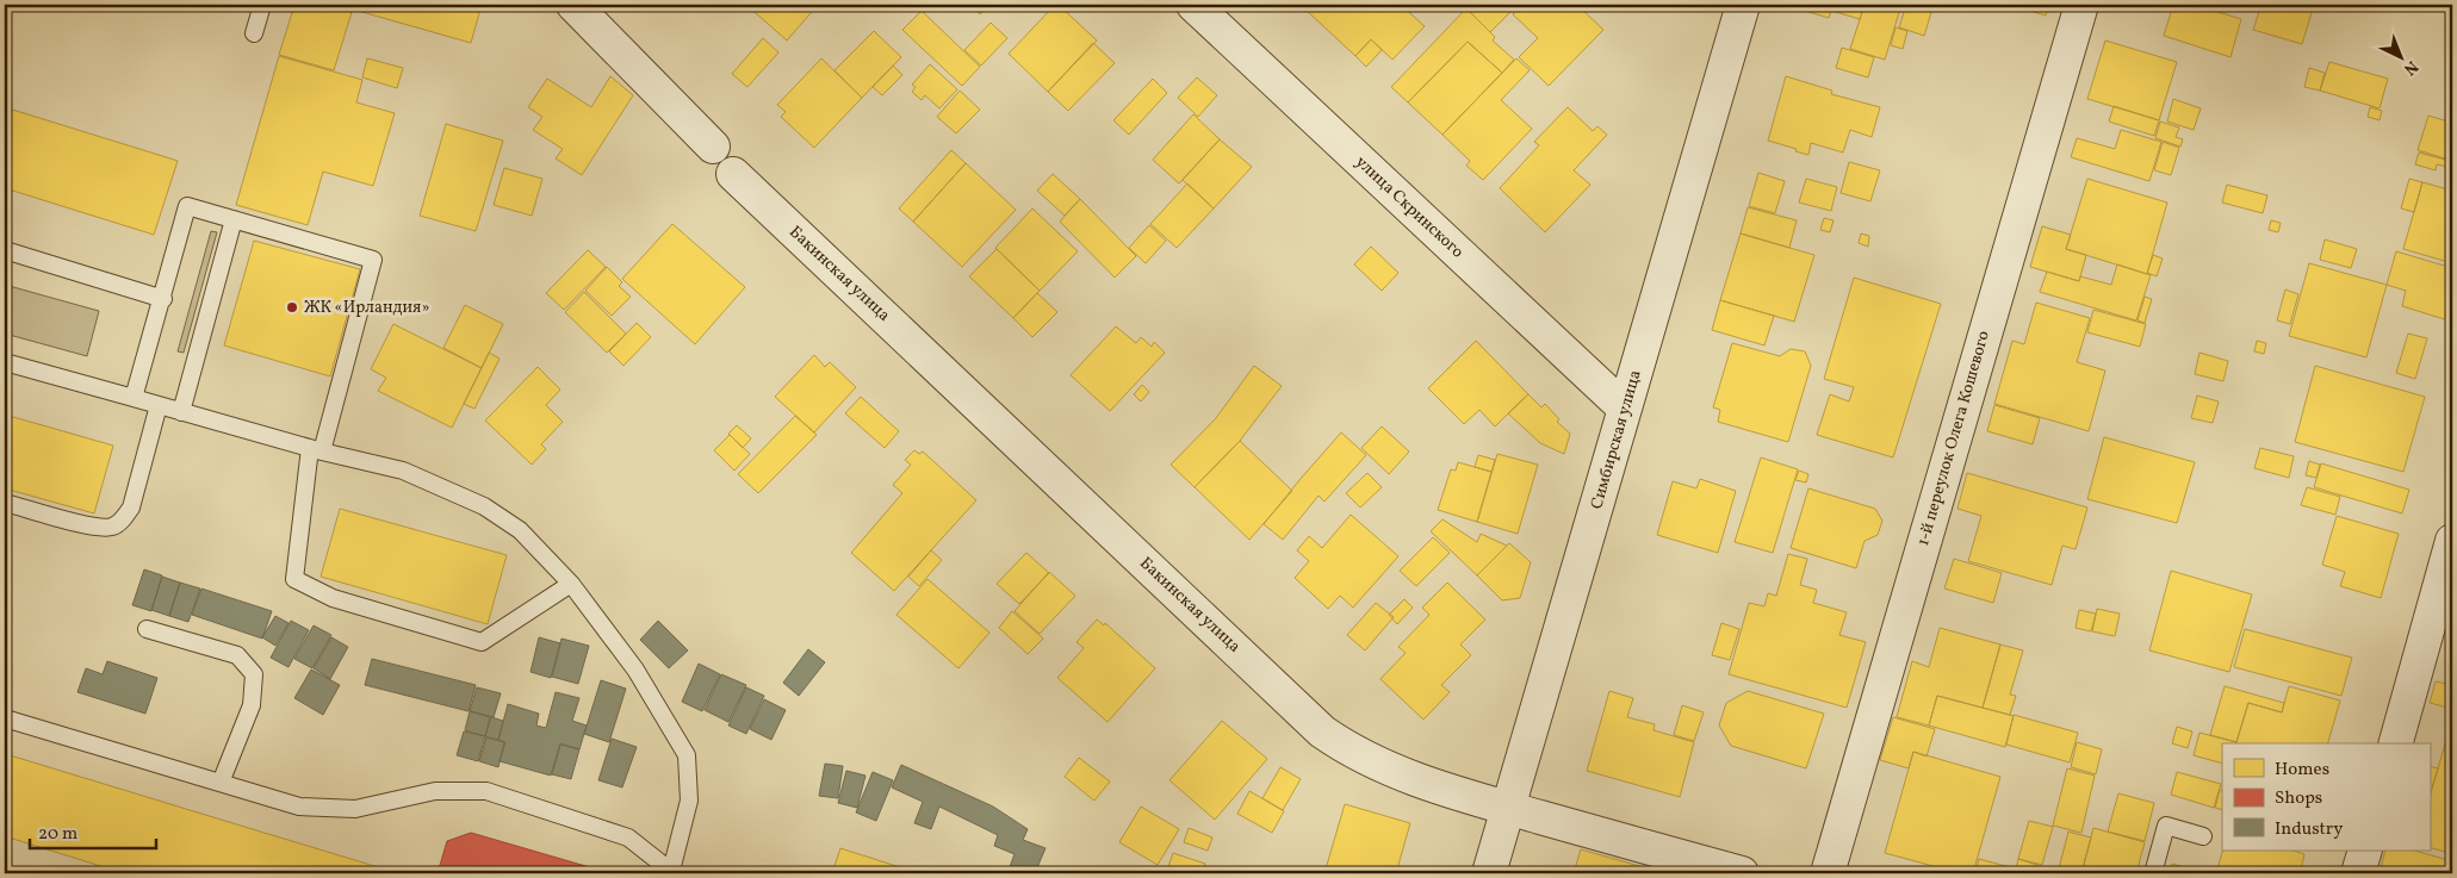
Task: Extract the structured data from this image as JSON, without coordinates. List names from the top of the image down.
{
  "streets": {
    "street": [
      "улица Скринского",
      "Бакинская улица",
      "1-й переулок Олега Кошевого",
      "Симбирская улица"
    ]
  },
  "crossings": [
    ["улица Скринского", "Симбирская улица"],
    ["Бакинская улица", "Симбирская улица"]
  ],
  "places": ["ЖК «Ирландия»"],
  "legend": ["Homes", "Shops", "Industry"],
  "scale_bar": "20 m",
  "north": "bottom right"
}
